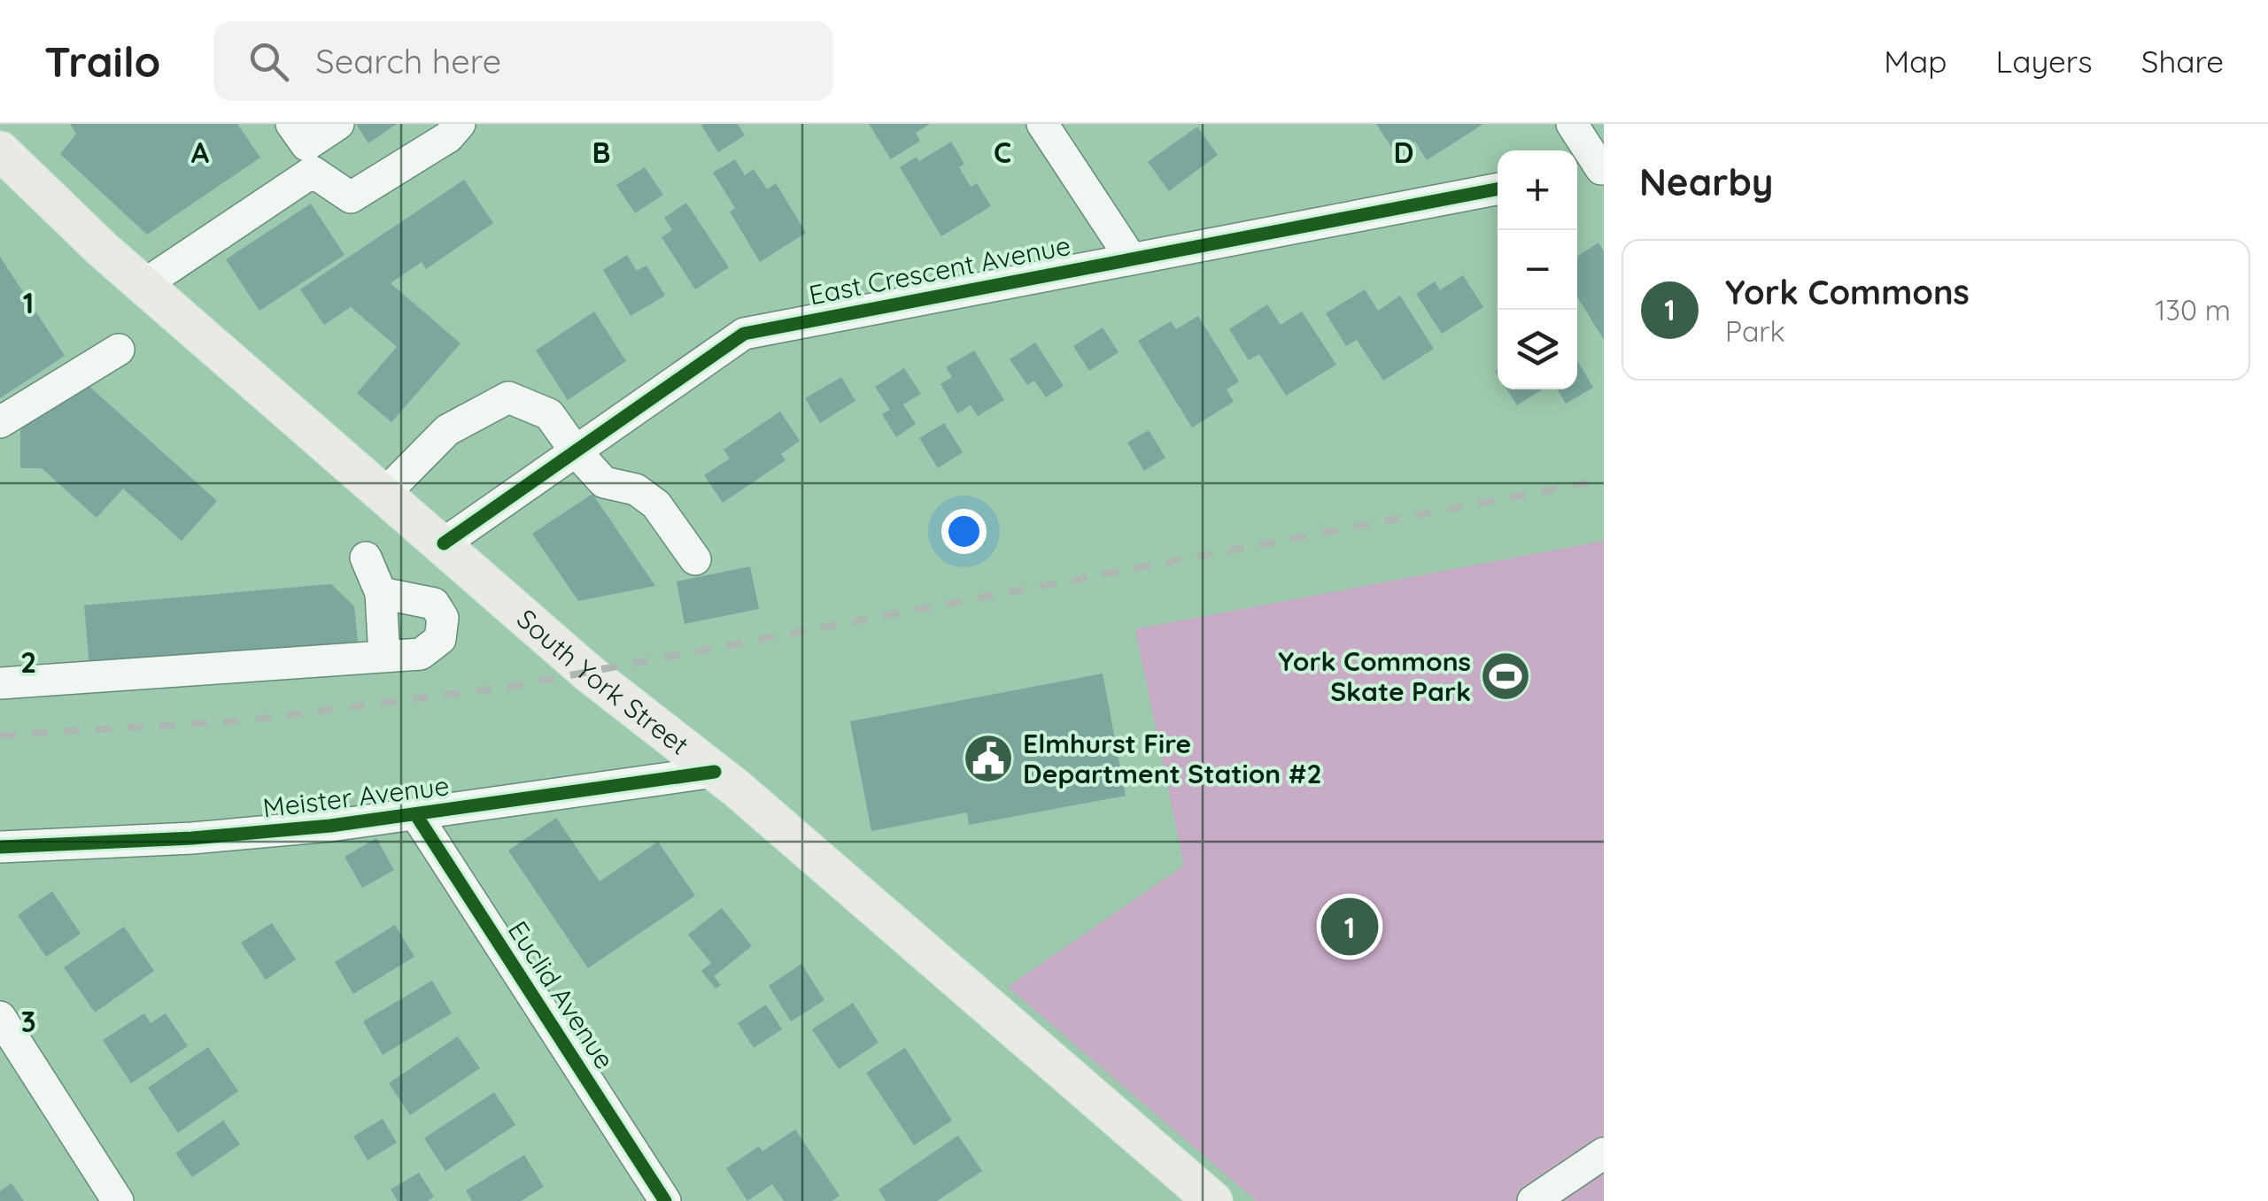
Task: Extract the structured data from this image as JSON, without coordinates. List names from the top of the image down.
{
  "streets": {
    "main road": ["South York Street"],
    "street": ["East Crescent Avenue", "Meister Avenue", "Euclid Avenue"]
  },
  "crossings": [
    ["East Crescent Avenue", "South York Street"],
    ["South York Street", "Meister Avenue"],
    ["Meister Avenue", "Euclid Avenue"]
  ],
  "places": {
    "sports": ["York Commons Skate Park"],
    "public building": ["Elmhurst Fire Department Station #2"]
  },
  "page": {
    "header": "Trailo",
    "search": "Search here",
    "nav": ["Map", "Layers", "Share"],
    "heading": "Nearby",
    "map_buttons": ["+", "−"],
    "list": [
      {
        "mark": "1",
        "name": "York Commons",
        "note": "Park",
        "value": "130 m"
      }
    ],
    "pins": "1"
  },
  "grid": {
    "columns": [
      "A",
      "B",
      "C",
      "D"
    ],
    "rows": ["1", "2", "3"]
  }
}
